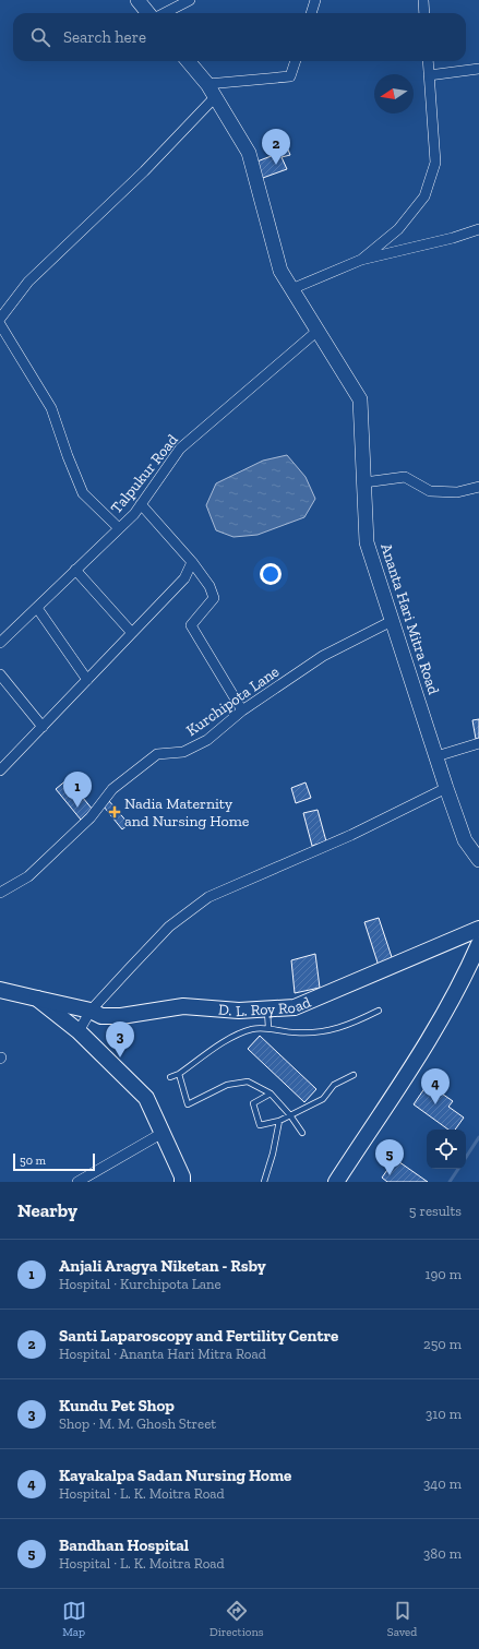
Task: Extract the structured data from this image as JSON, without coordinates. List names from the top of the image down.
{
  "streets": {
    "main road": ["Ananta Hari Mitra Road", "D. L. Roy Road"],
    "street": ["Talpukur Road", "Kurchipota Lane"]
  },
  "crossings": [
    ["Talpukur Road", "Ananta Hari Mitra Road"],
    ["Ananta Hari Mitra Road", "Kurchipota Lane"]
  ],
  "places": {
    "health": ["Nadia Maternity and Nursing Home"]
  },
  "scale_bar": "50 m",
  "north": "left",
  "page": {
    "search": "Search here",
    "pins": [
      "2",
      "1",
      "3",
      "4",
      "5"
    ],
    "scale": "50 m",
    "heading": ["Nearby", "5 results"],
    "list": [
      {
        "mark": "1",
        "name": "Anjali Aragya Niketan - Rsby",
        "note": "Hospital · Kurchipota Lane",
        "value": "190 m"
      },
      {
        "mark": "2",
        "name": "Santi Laparoscopy and Fertility Centre",
        "note": "Hospital · Ananta Hari Mitra Road",
        "value": "250 m"
      },
      {
        "mark": "3",
        "name": "Kundu Pet Shop",
        "note": "Shop · M. M. Ghosh Street",
        "value": "310 m"
      },
      {
        "mark": "4",
        "name": "Kayakalpa Sadan Nursing Home",
        "note": "Hospital · L. K. Moitra Road",
        "value": "340 m"
      },
      {
        "mark": "5",
        "name": "Bandhan Hospital",
        "note": "Hospital · L. K. Moitra Road",
        "value": "380 m"
      }
    ],
    "nav": ["Map", "Directions", "Saved"]
  }
}
